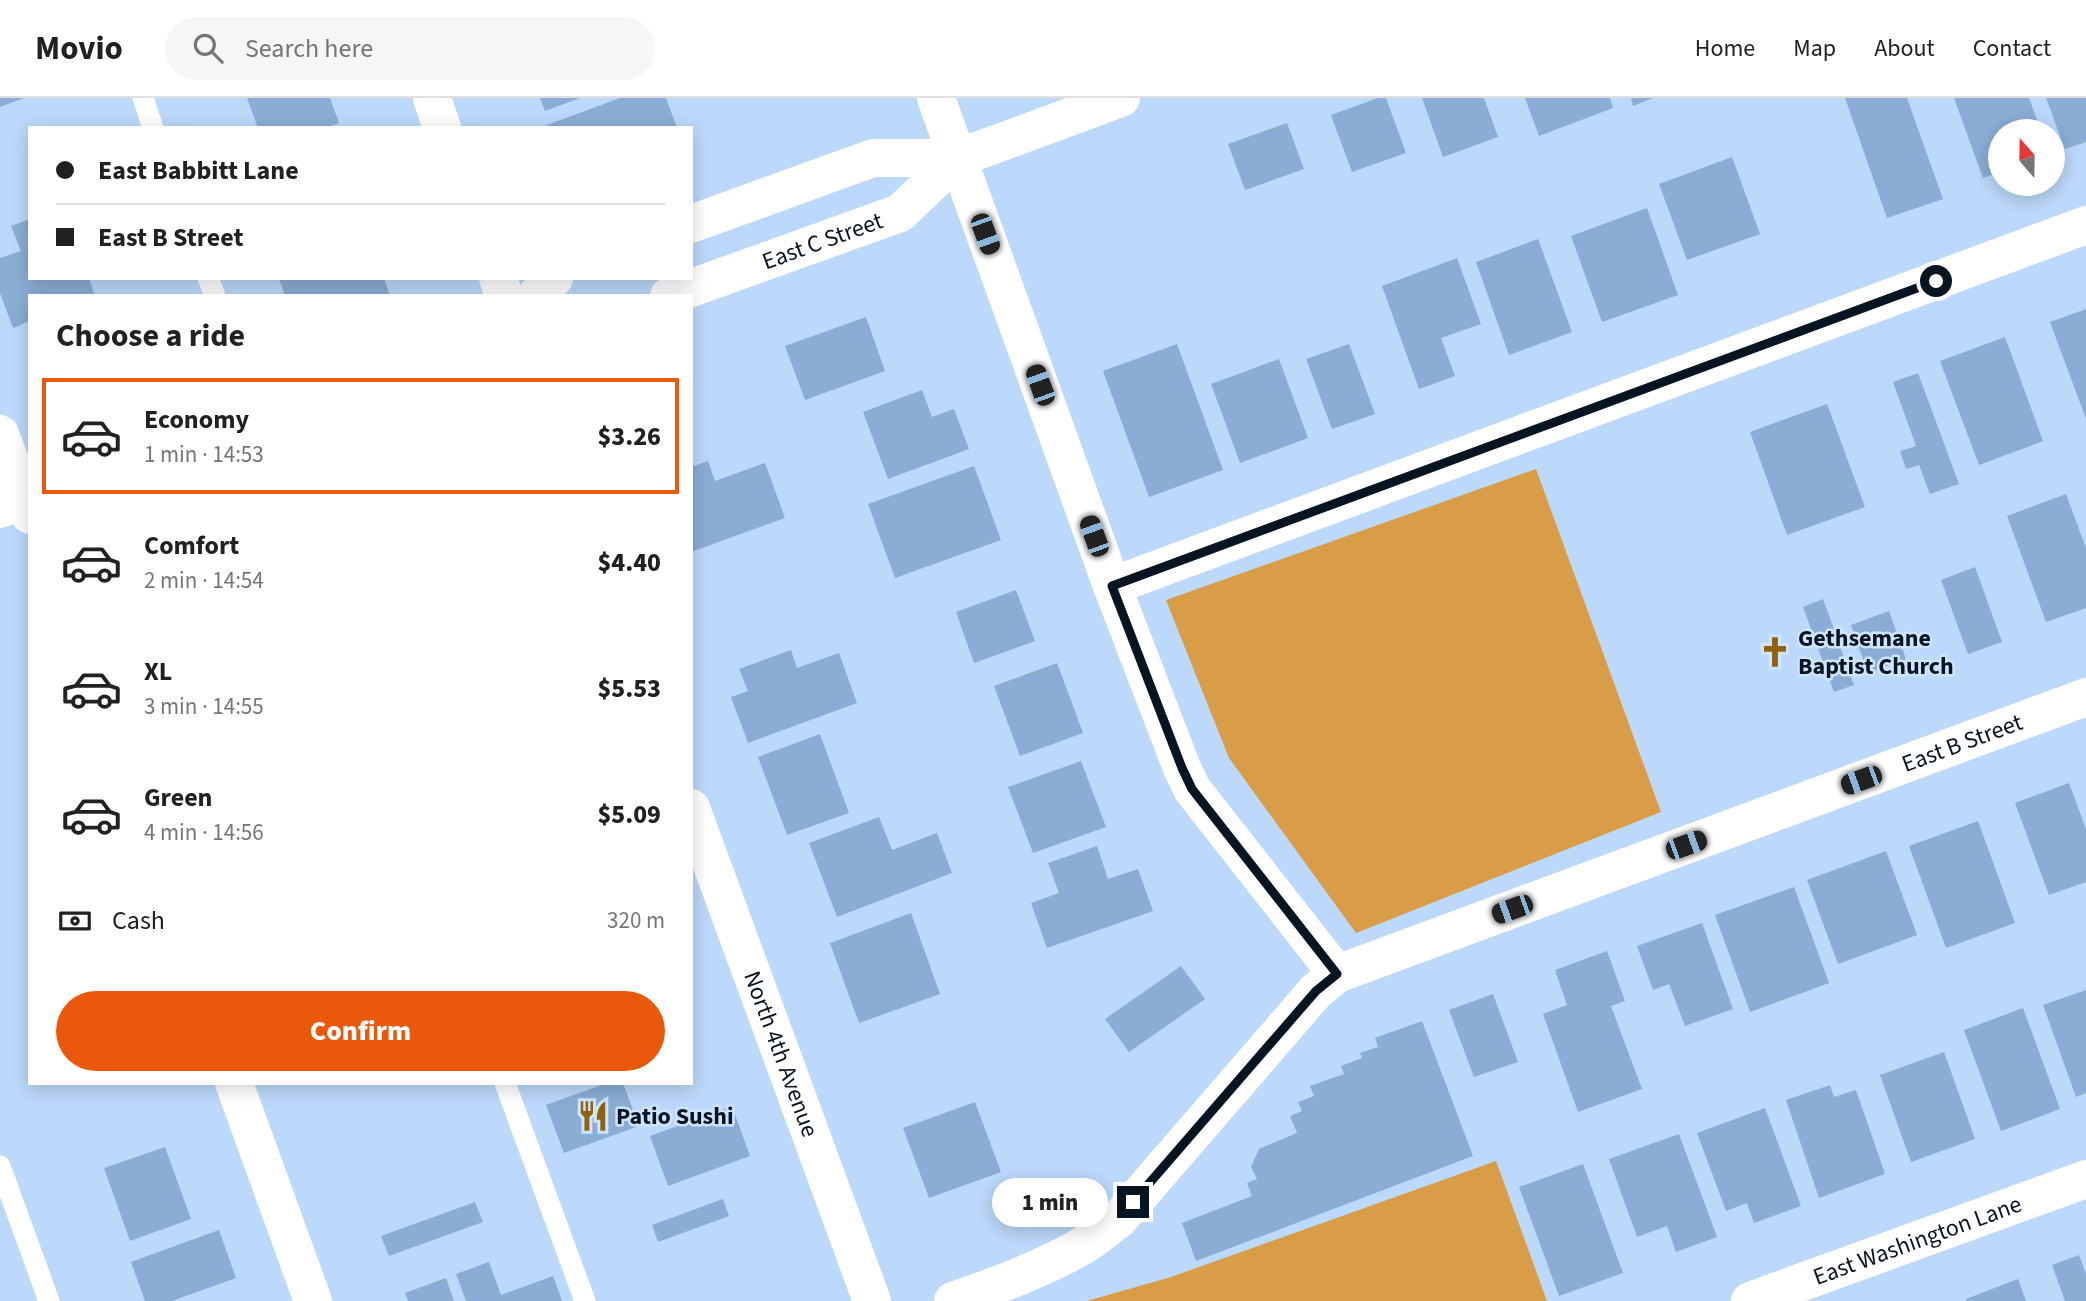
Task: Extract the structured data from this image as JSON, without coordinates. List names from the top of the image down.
{
  "streets": {
    "street": [
      "East C Street",
      "East B Street",
      "North 4th Avenue",
      "East Washington Lane"
    ]
  },
  "places": {
    "church": ["Gethsemane Baptist Church"],
    "restaurant": ["Patio Sushi"]
  },
  "north": "top",
  "page": {
    "header": "Movio",
    "search": "Search here",
    "nav": [
      "Home",
      "Map",
      "About",
      "Contact"
    ],
    "banner": ["East Babbitt Lane", "East B Street"],
    "heading": "Choose a ride",
    "list": [
      {
        "name": "Economy",
        "note": "1 min · 14:53",
        "value": "$3.26"
      },
      {
        "name": "Comfort",
        "note": "2 min · 14:54",
        "value": "$4.40"
      },
      {
        "name": "XL",
        "note": "3 min · 14:55",
        "value": "$5.53"
      },
      {
        "name": "Green",
        "note": "4 min · 14:56",
        "value": "$5.09"
      }
    ],
    "pay": ["Cash", "320 m"],
    "buttons": "Confirm",
    "bubble": "1 min"
  }
}
